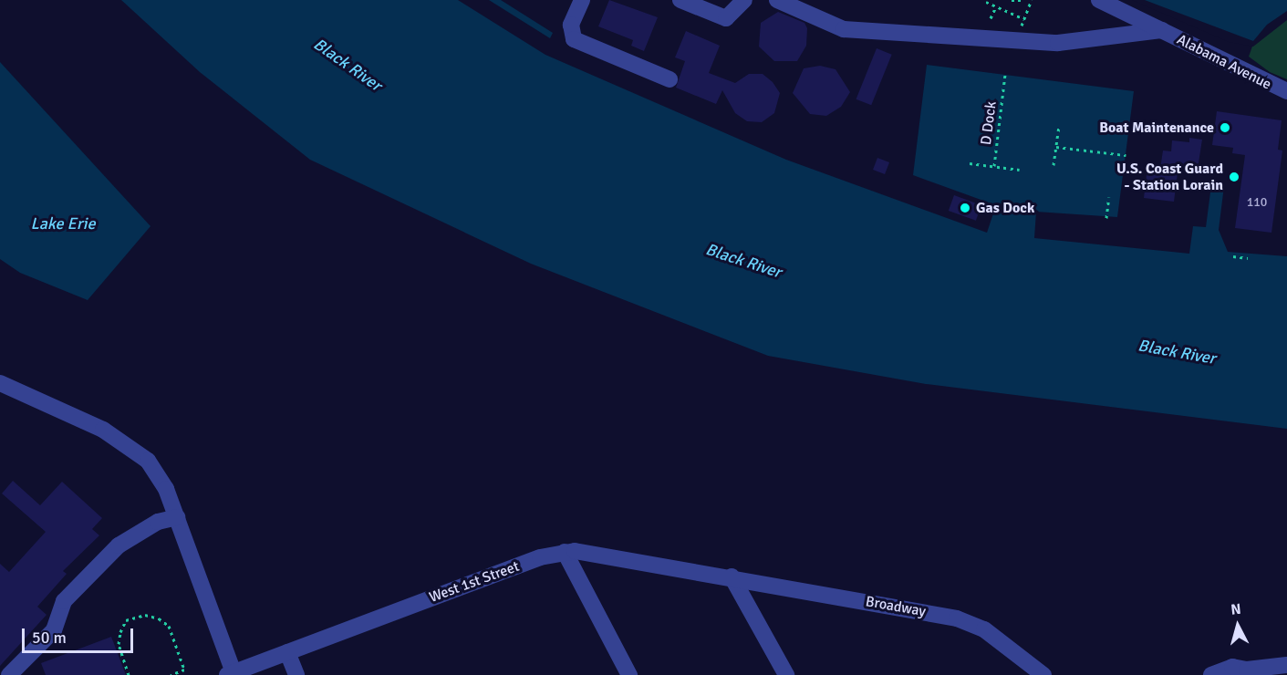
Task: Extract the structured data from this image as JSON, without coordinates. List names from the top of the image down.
{
  "streets": {
    "street": ["Alabama Avenue", "West 1st Street", "Broadway"],
    "path": ["D Dock"]
  },
  "crossings": [
    ["West 1st Street", "Broadway"]
  ],
  "water": ["Black River", "Lake Erie"],
  "places": ["Boat Maintenance", "U.S. Coast Guard - Station Lorain", "Gas Dock"],
  "house_numbers": ["110"],
  "scale_bar": "50 m",
  "north": "top"
}
